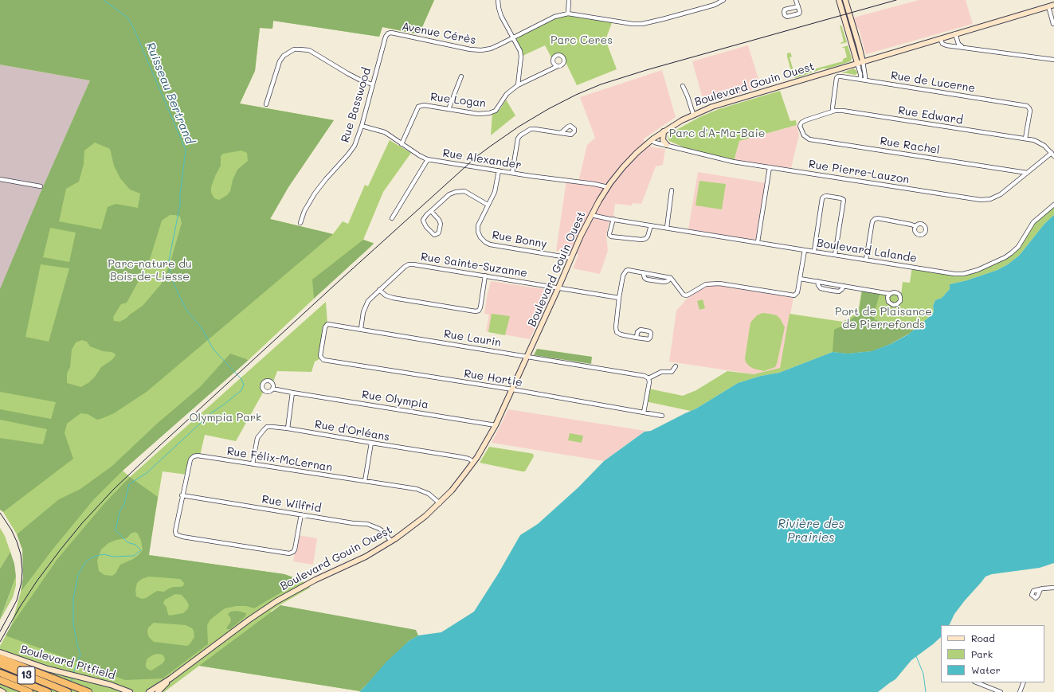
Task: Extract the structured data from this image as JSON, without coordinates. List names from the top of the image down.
{
  "streets": {
    "highway": ["13"],
    "main road": ["Boulevard Gouin Ouest", "Boulevard Pitfield"],
    "street": [
      "Avenue Cérès",
      "Rue de Lucerne",
      "Rue Logan",
      "Rue Basswood",
      "Rue Edward",
      "Rue Rachel",
      "Rue Alexander",
      "Rue Pierre-Lauzon",
      "Rue Bonny",
      "Boulevard Lalande",
      "Rue Sainte-Suzanne",
      "Rue Laurin",
      "Rue Hortie",
      "Rue Olympia",
      "Rue d'Orléans",
      "Rue Félix-McLernan",
      "Rue Wilfrid"
    ]
  },
  "crossings": [
    ["Avenue Cérès", "Rue Basswood"],
    ["Rue de Lucerne", "Rue Edward"],
    ["Boulevard Gouin Ouest", "Rue Alexander"],
    ["Boulevard Gouin Ouest", "Rue Pierre-Lauzon"],
    ["Boulevard Gouin Ouest", "Rue Bonny"],
    ["Boulevard Gouin Ouest", "Boulevard Lalande"],
    ["Boulevard Gouin Ouest", "Rue Sainte-Suzanne"],
    ["Boulevard Gouin Ouest", "Rue Laurin"],
    ["Boulevard Gouin Ouest", "Rue Hortie"],
    ["Boulevard Gouin Ouest", "Rue Olympia"],
    ["Boulevard Gouin Ouest", "Rue d'Orléans"],
    ["Boulevard Gouin Ouest", "Rue Félix-McLernan"],
    ["Boulevard Gouin Ouest", "Rue Wilfrid"],
    ["Rue Logan", "Rue Alexander"],
    ["Rue Basswood", "Rue Alexander"],
    ["Rue Edward", "Rue Rachel"],
    ["Rue Edward", "Rue Pierre-Lauzon"],
    ["Rue Rachel", "Rue Pierre-Lauzon"],
    ["Rue Alexander", "Rue Bonny"],
    ["Rue Sainte-Suzanne", "Rue Laurin"],
    ["Rue Laurin", "Rue Hortie"],
    ["Rue d'Orléans", "Rue Félix-McLernan"],
    ["Rue Félix-McLernan", "Rue Wilfrid"]
  ],
  "water": ["Ruisseau Bertrand", "Rivière des Prairies"],
  "parks": [
    "Parc Ceres",
    "Parc d'A-Ma-Baie",
    "Parc-nature du Bois-de-Liesse",
    "Port de Plaisance de Pierrefonds",
    "Olympia Park"
  ],
  "legend": ["Road", "Park", "Water"]
}
